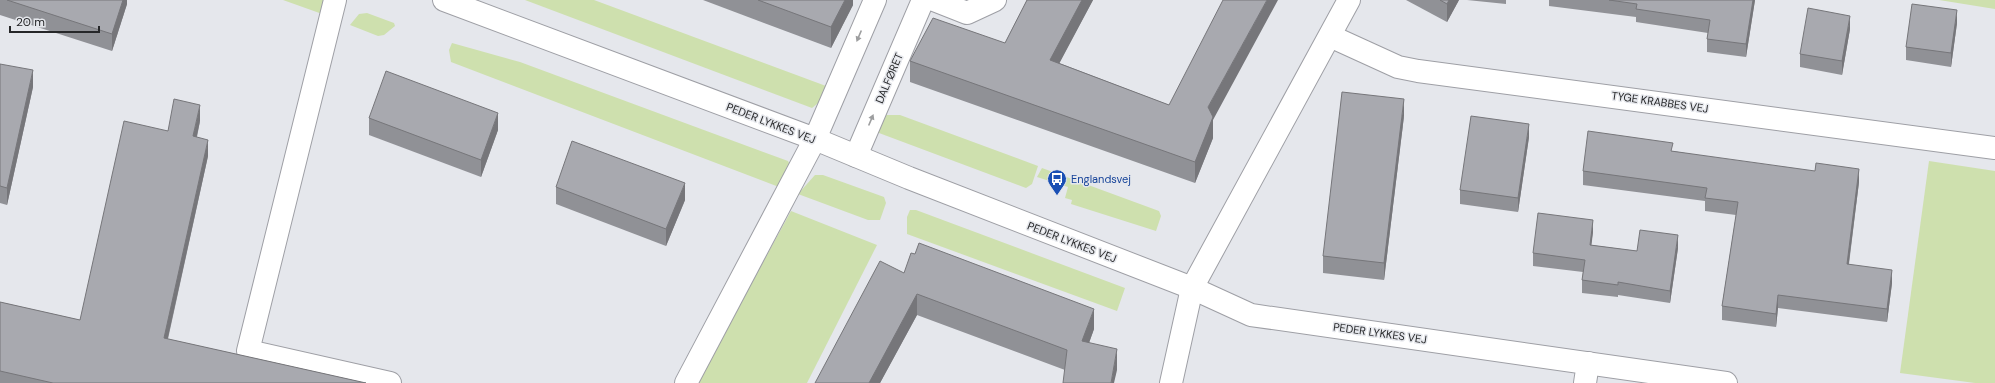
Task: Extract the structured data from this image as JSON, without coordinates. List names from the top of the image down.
{
  "streets": {
    "street": ["DALFØRET", "TYGE KRABBES VEJ", "PEDER LYKKES VEJ"]
  },
  "crossings": [
    ["DALFØRET", "PEDER LYKKES VEJ"]
  ],
  "places": {
    "bus stop": ["Englandsvej"]
  },
  "scale_bar": "20 m"
}
